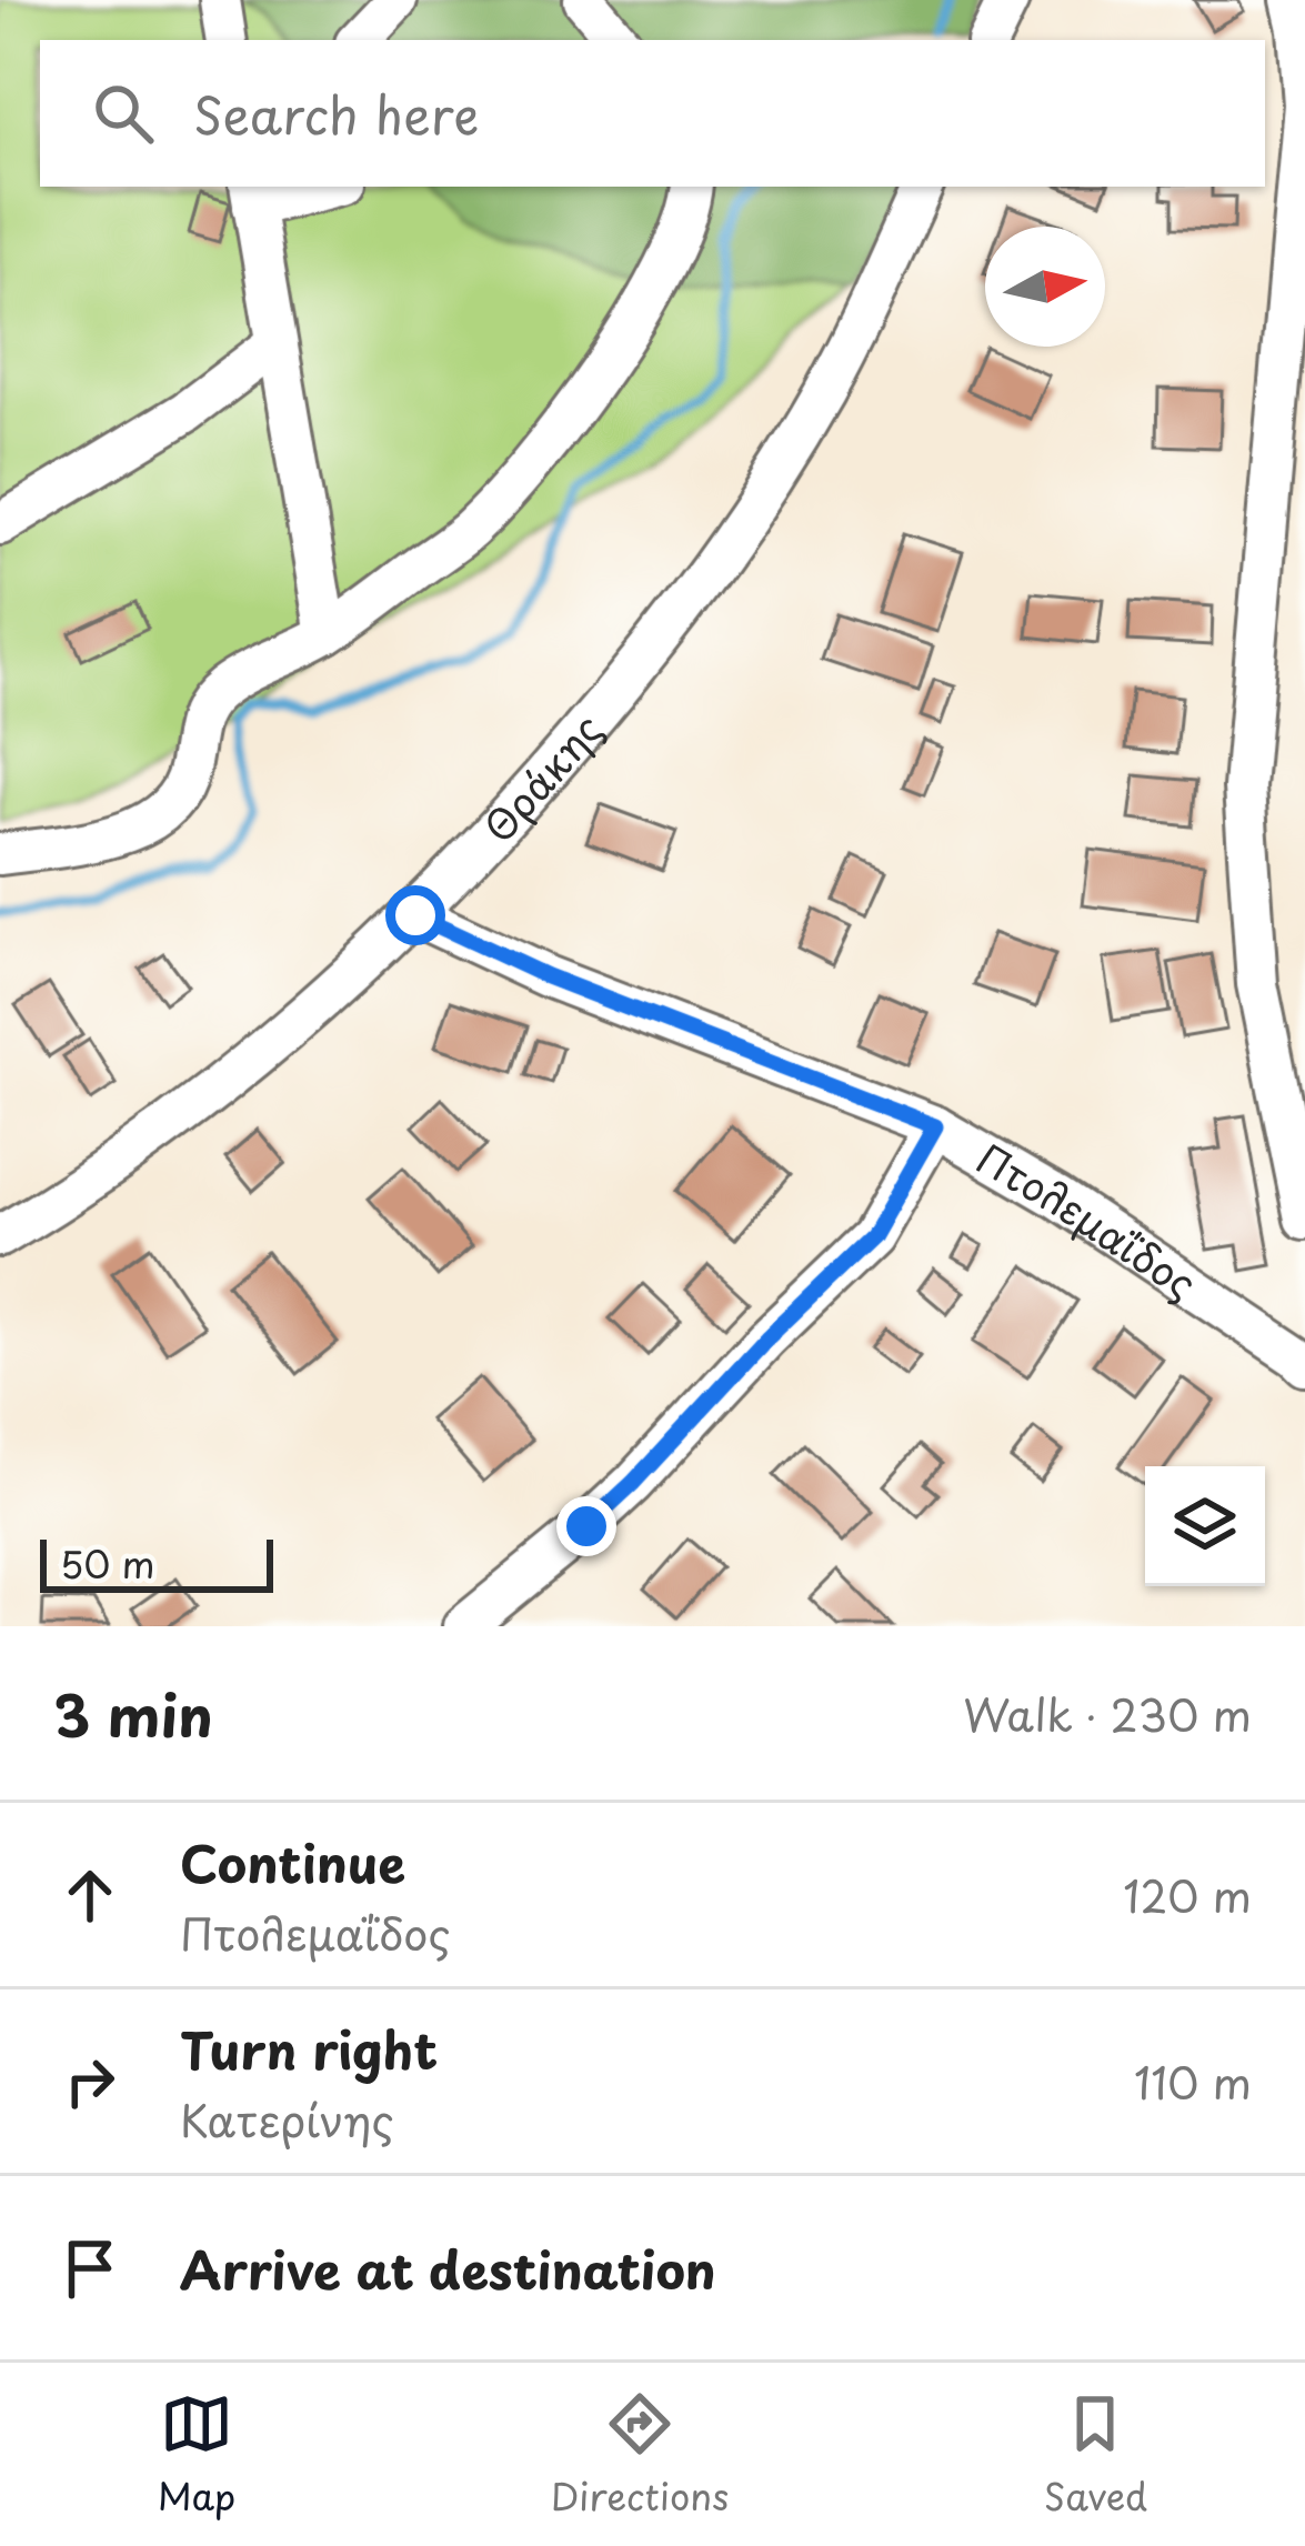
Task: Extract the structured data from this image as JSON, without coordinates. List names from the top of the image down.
{
  "streets": {
    "street": ["Θράκης", "Πτολεμαΐδος"]
  },
  "crossings": [
    ["Θράκης", "Πτολεμαΐδος"]
  ],
  "scale_bar": "50 m",
  "north": "right",
  "page": {
    "search": "Search here",
    "scale": "50 m",
    "heading": ["3 min", "Walk · 230 m"],
    "list": [
      ["Continue", "Πτολεμαΐδος", "120 m"],
      ["Turn right", "Κατερίνης", "110 m"],
      "Arrive at destination"
    ],
    "nav": ["Map", "Directions", "Saved"]
  }
}
